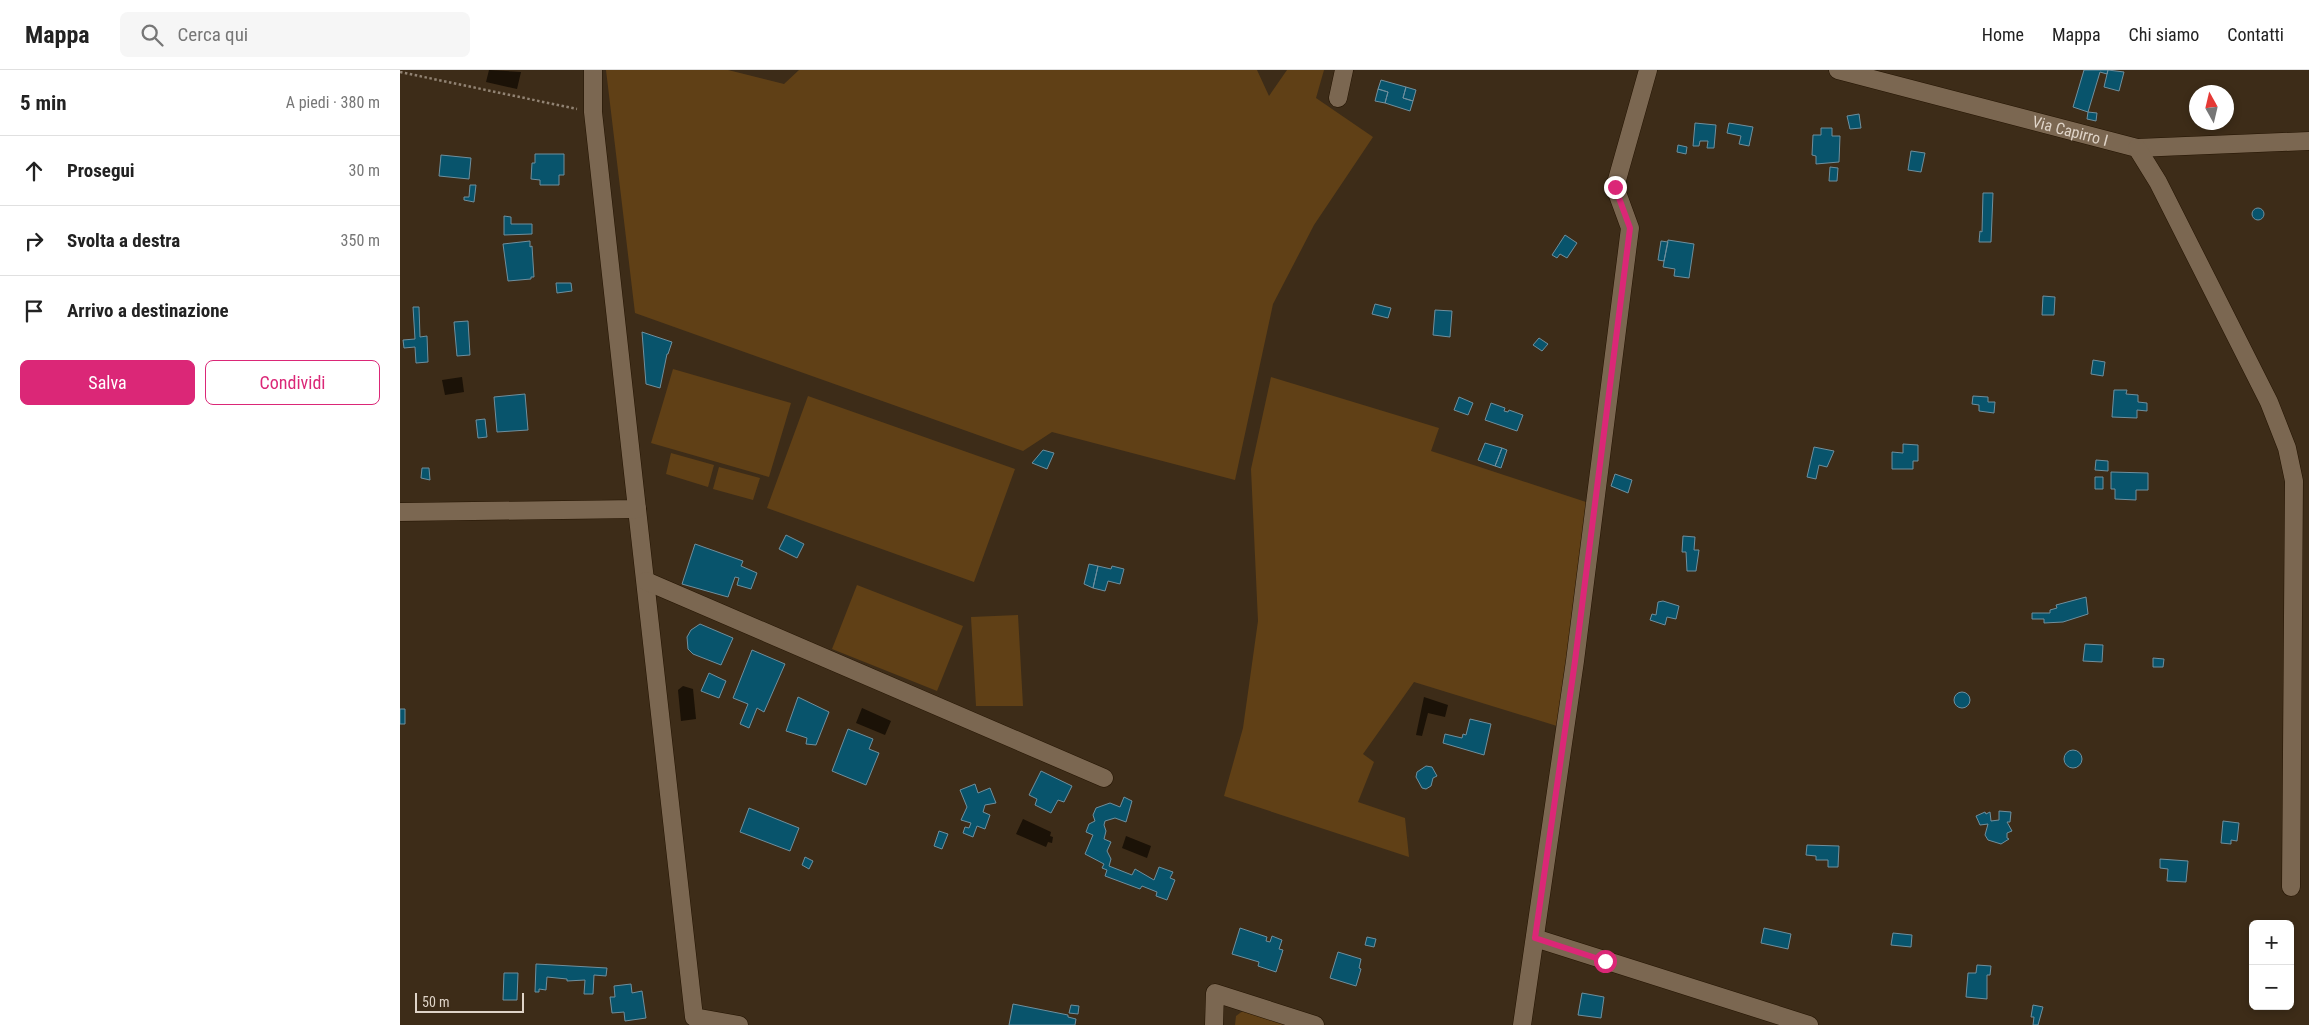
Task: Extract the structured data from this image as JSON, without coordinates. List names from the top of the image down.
{
  "streets": {
    "street": ["Via Capirro I"]
  },
  "scale_bar": "50 m",
  "north": "top",
  "page": {
    "header": "Mappa",
    "search": "Cerca qui",
    "nav": [
      "Home",
      "Mappa",
      "Chi siamo",
      "Contatti"
    ],
    "heading": ["5 min", "A piedi · 380 m"],
    "list": [
      ["Prosegui", "30 m"],
      ["Svolta a destra", "350 m"],
      "Arrivo a destinazione"
    ],
    "buttons": ["Salva", "Condividi"],
    "map_buttons": ["+", "−"],
    "scale": "50 m"
  }
}
